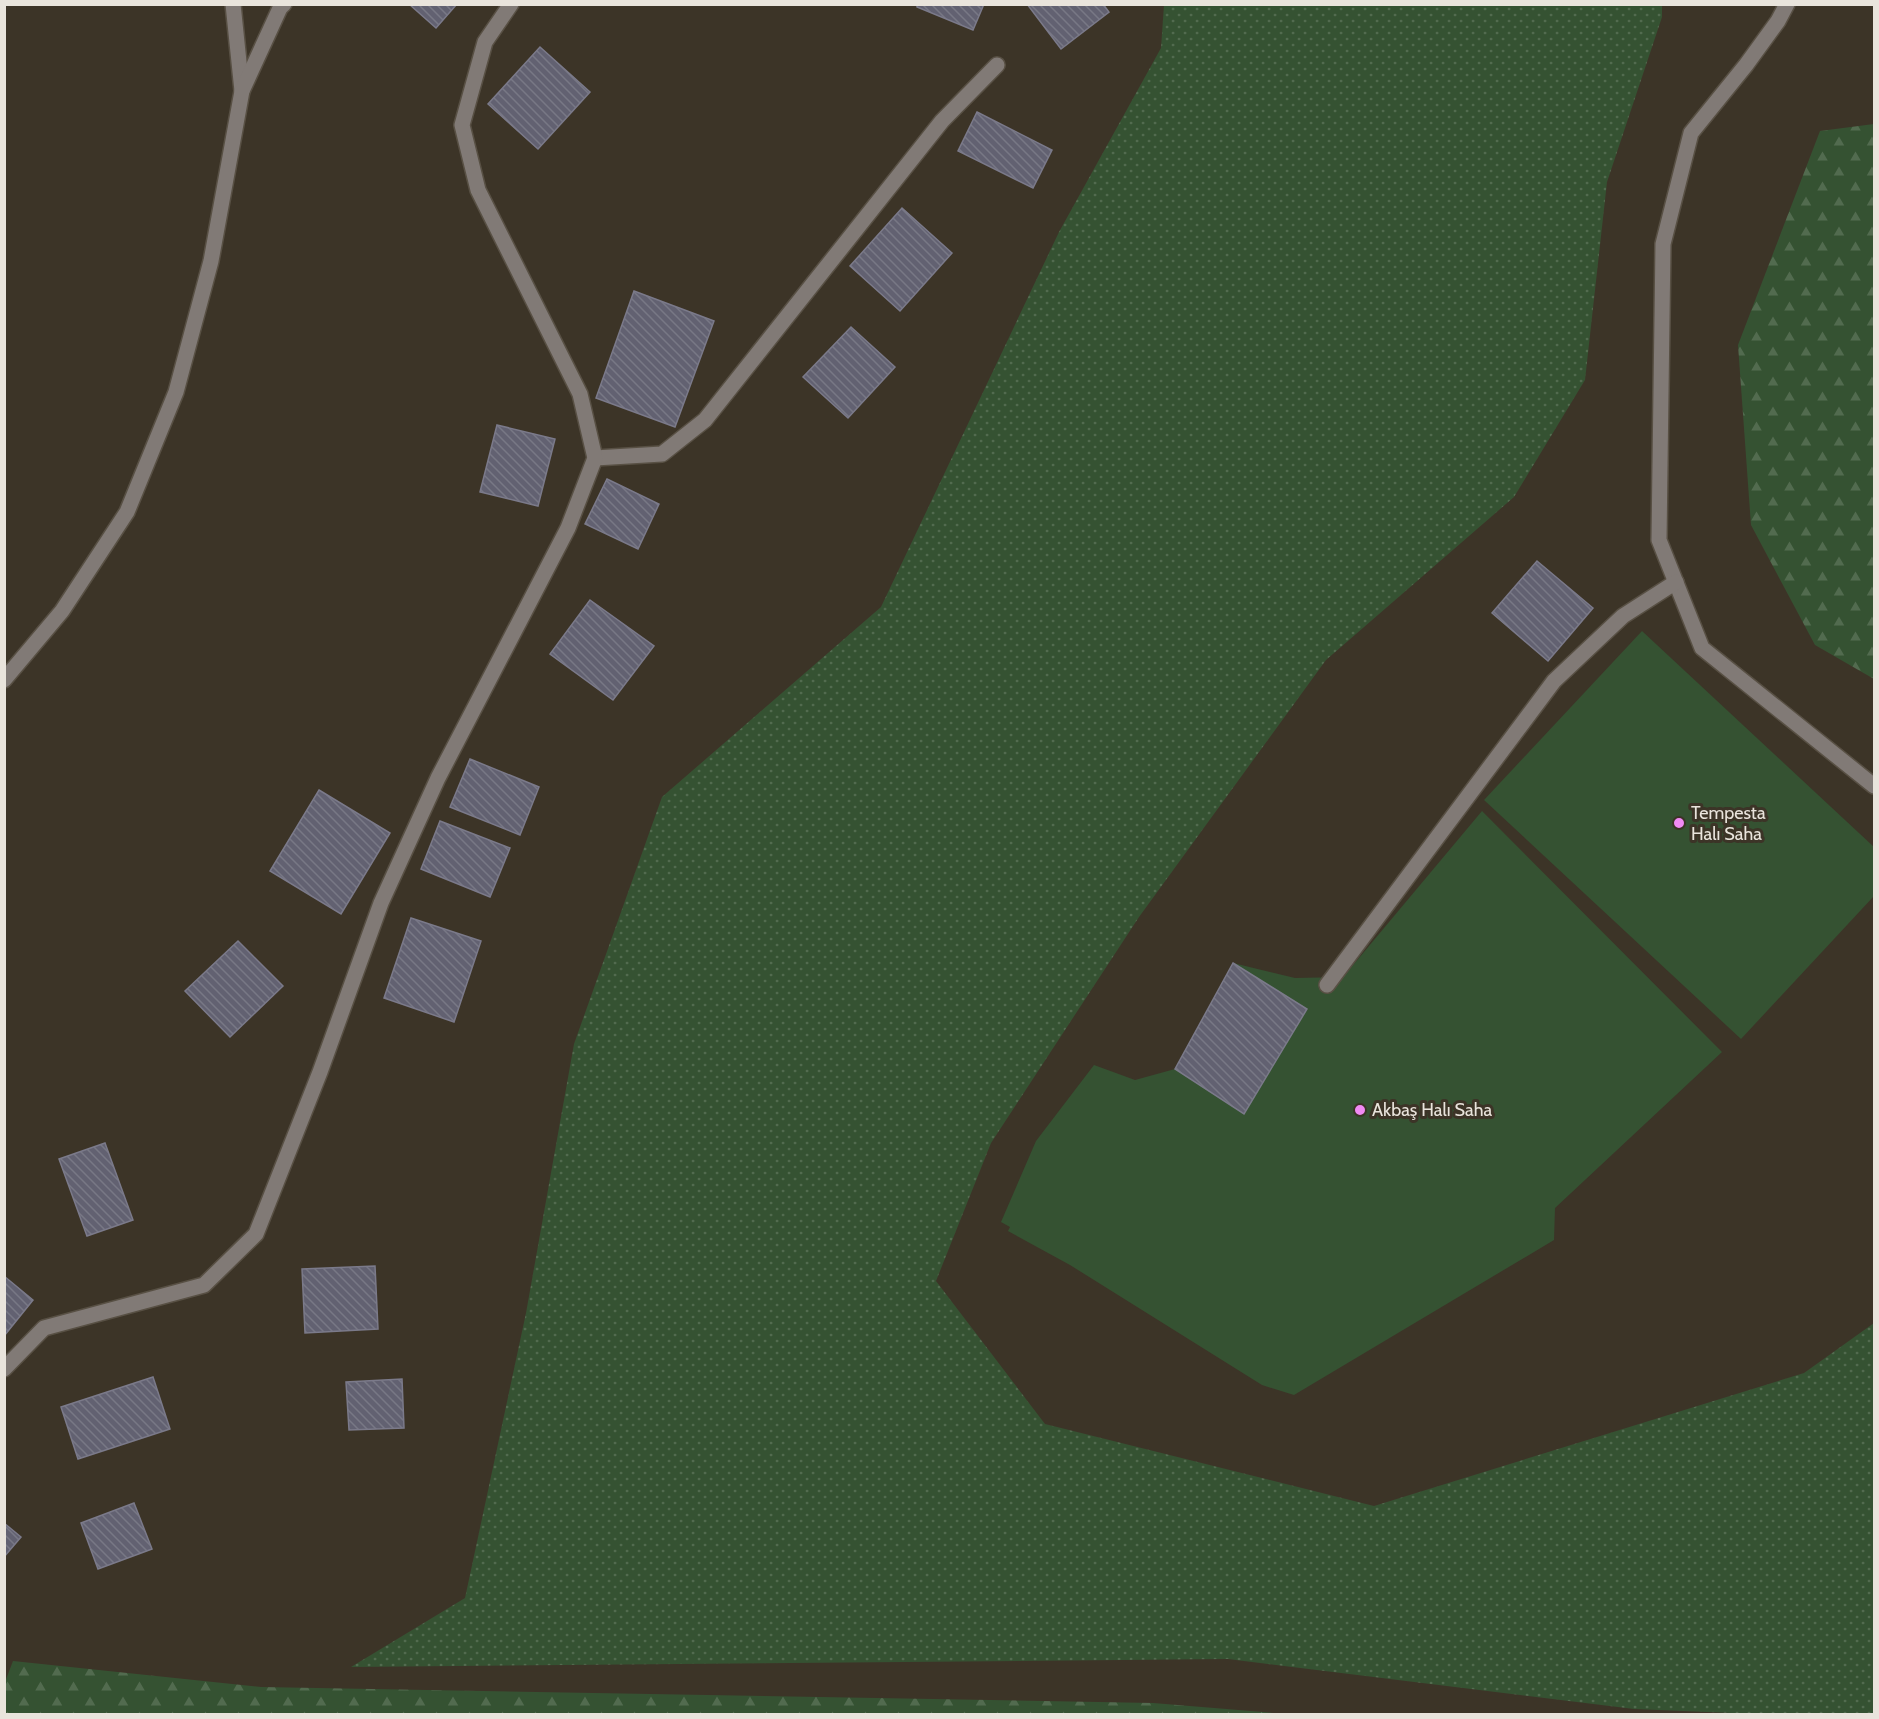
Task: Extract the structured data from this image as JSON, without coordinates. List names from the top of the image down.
{
  "places": ["Tempesta Halı Saha", "Akbaş Halı Saha"]
}
